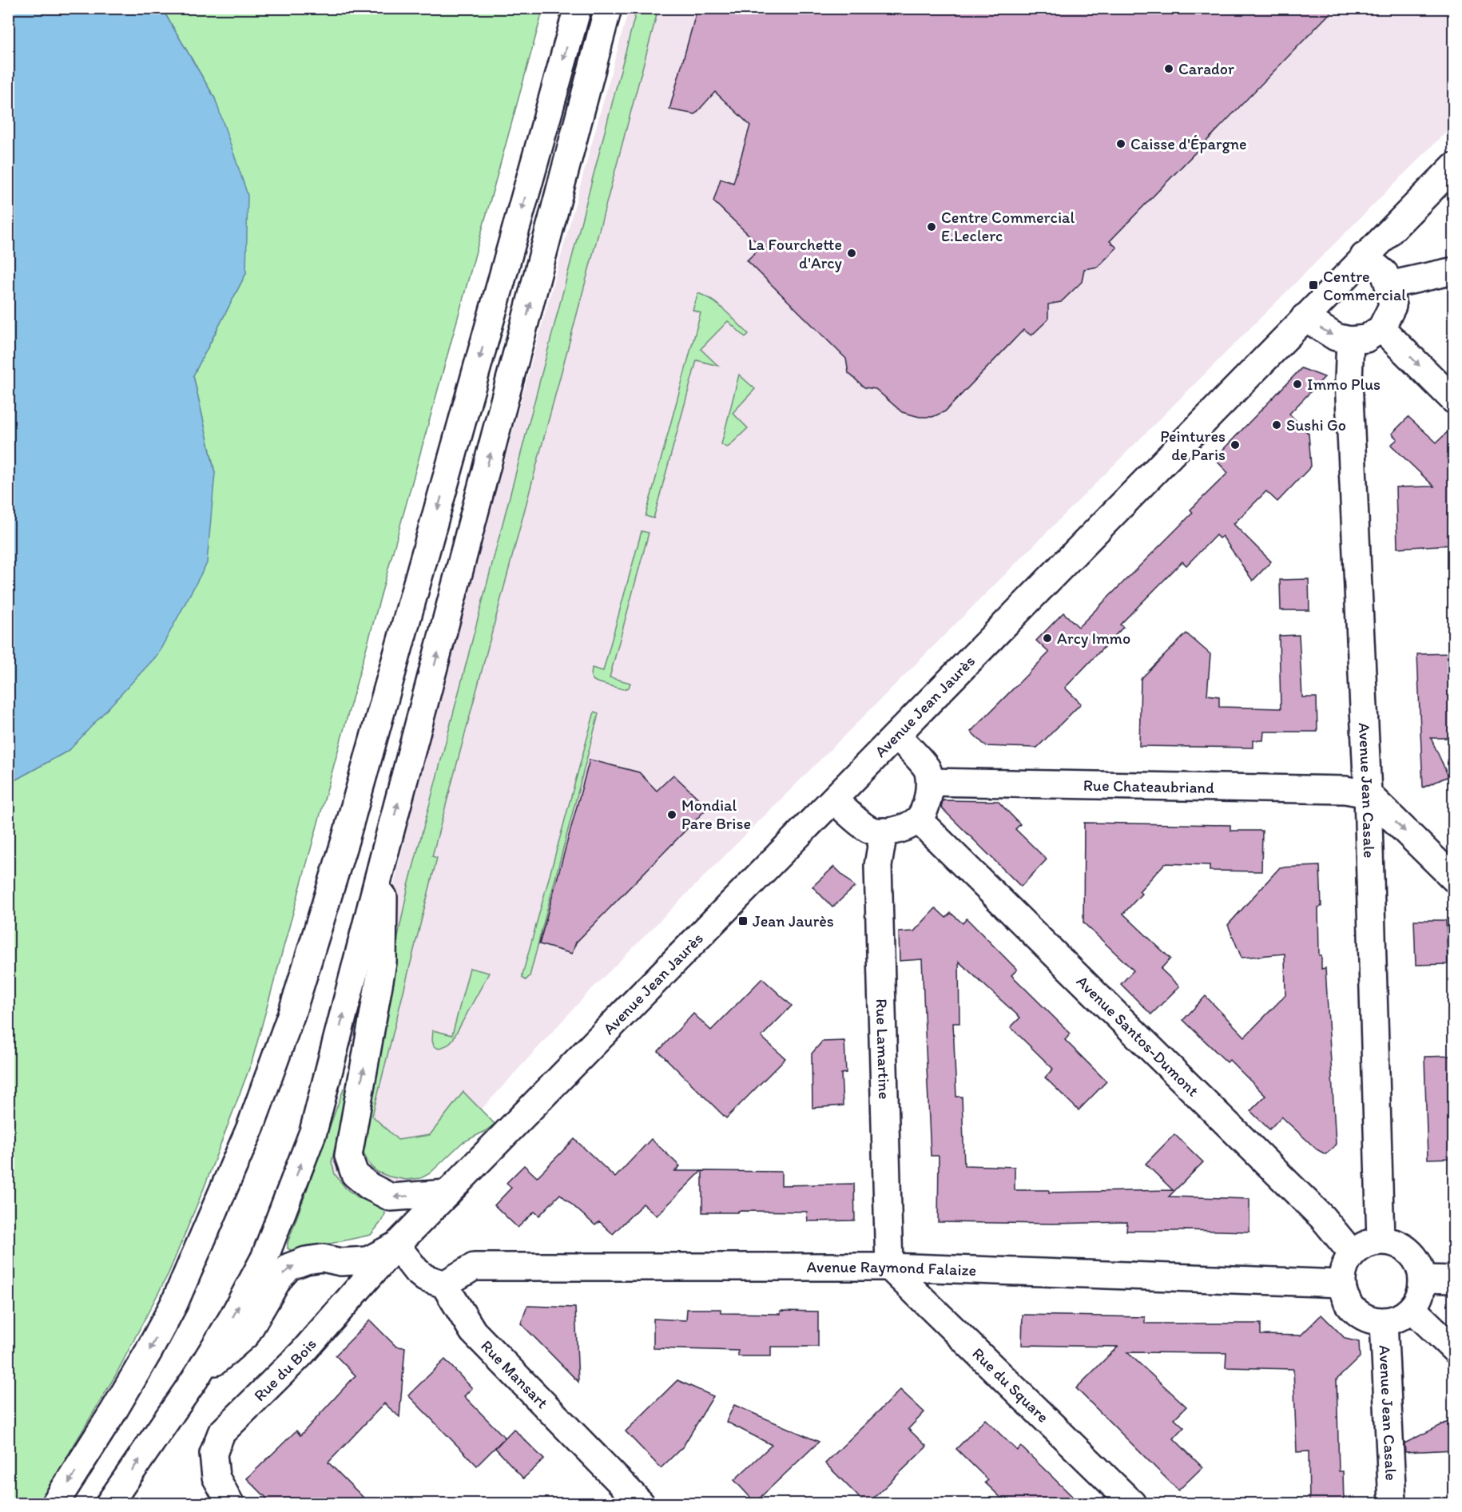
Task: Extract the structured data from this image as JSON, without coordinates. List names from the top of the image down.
{
  "streets": {
    "street": [
      "Avenue Jean Jaurès",
      "Rue Chateaubriand",
      "Avenue Jean Casale",
      "Avenue Santos-Dumont",
      "Rue Lamartine",
      "Avenue Raymond Falaize",
      "Rue du Bois",
      "Rue Mansart",
      "Rue du Square"
    ]
  },
  "crossings": [
    ["Avenue Jean Jaurès", "Rue du Bois"],
    ["Rue Chateaubriand", "Avenue Jean Casale"],
    ["Avenue Jean Casale", "Avenue Santos-Dumont"],
    ["Avenue Jean Casale", "Avenue Raymond Falaize"],
    ["Avenue Santos-Dumont", "Avenue Raymond Falaize"],
    ["Rue Lamartine", "Avenue Raymond Falaize"],
    ["Rue Lamartine", "Rue du Square"],
    ["Avenue Raymond Falaize", "Rue Mansart"],
    ["Avenue Raymond Falaize", "Rue du Square"]
  ],
  "places": {
    "other": [
      "Carador",
      "Caisse d'Épargne",
      "Centre Commercial E.Leclerc",
      "La Fourchette d'Arcy",
      "Immo Plus",
      "Sushi Go",
      "Peintures de Paris",
      "Arcy Immo",
      "Mondial Pare Brise"
    ],
    "transit": ["Centre Commercial", "Jean Jaurès"]
  }
}
